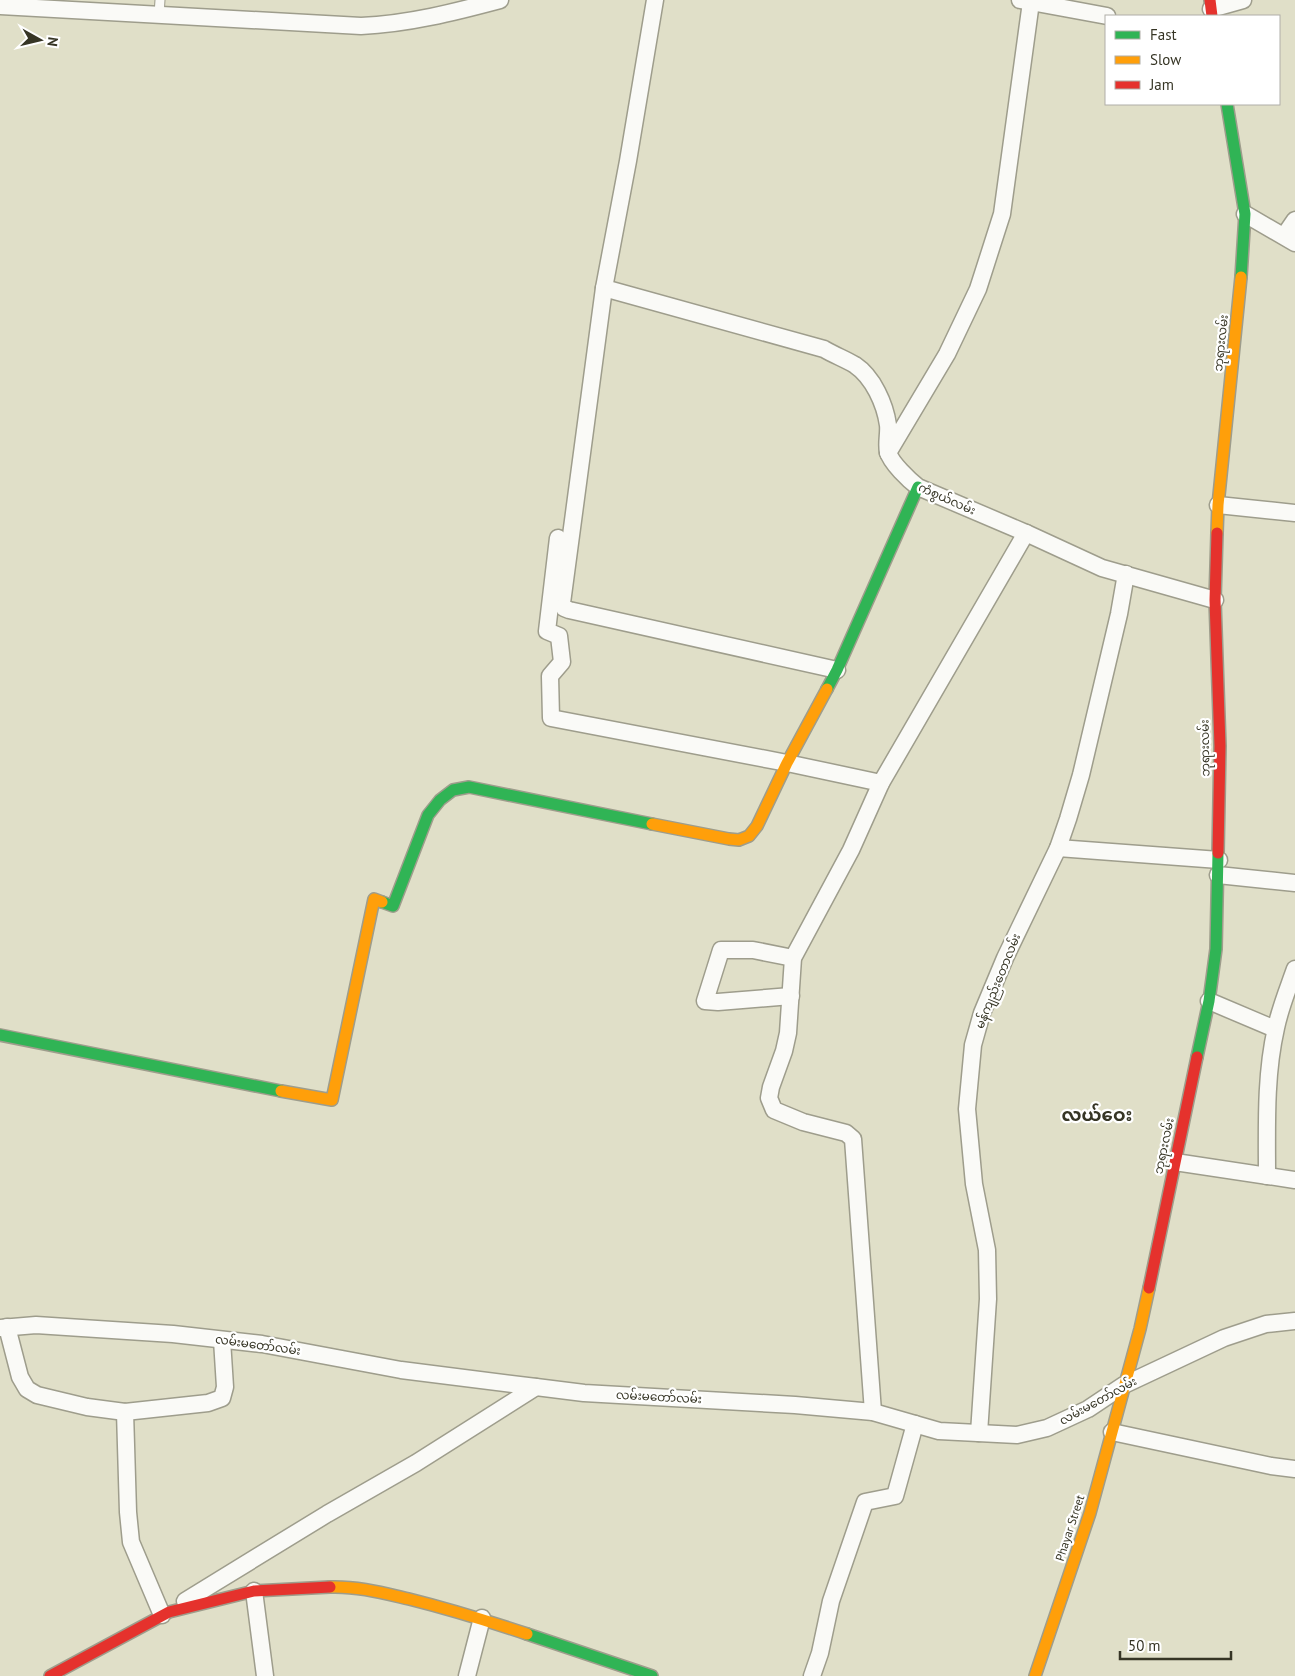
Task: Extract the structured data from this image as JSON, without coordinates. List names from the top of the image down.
{
  "streets": {
    "street": [
      "ဘုရားလမ်း",
      "ကံစွယ်လမ်း",
      "မန်ကျည်းတောလမ်း",
      "လမ်းမတော်လမ်း",
      "Phayar Street"
    ]
  },
  "crossings": [
    ["ဘုရားလမ်း", "ကံစွယ်လမ်း"],
    ["ဘုရားလမ်း", "လမ်းမတော်လမ်း"],
    ["ဘုရားလမ်း", "Phayar Street"],
    ["ကံစွယ်လမ်း", "မန်ကျည်းတောလမ်း"],
    ["မန်ကျည်းတောလမ်း", "လမ်းမတော်လမ်း"],
    ["လမ်းမတော်လမ်း", "Phayar Street"]
  ],
  "districts": ["လယ်ဝေး"],
  "legend": ["Fast", "Slow", "Jam"],
  "scale_bar": "50 m",
  "north": "right"
}
